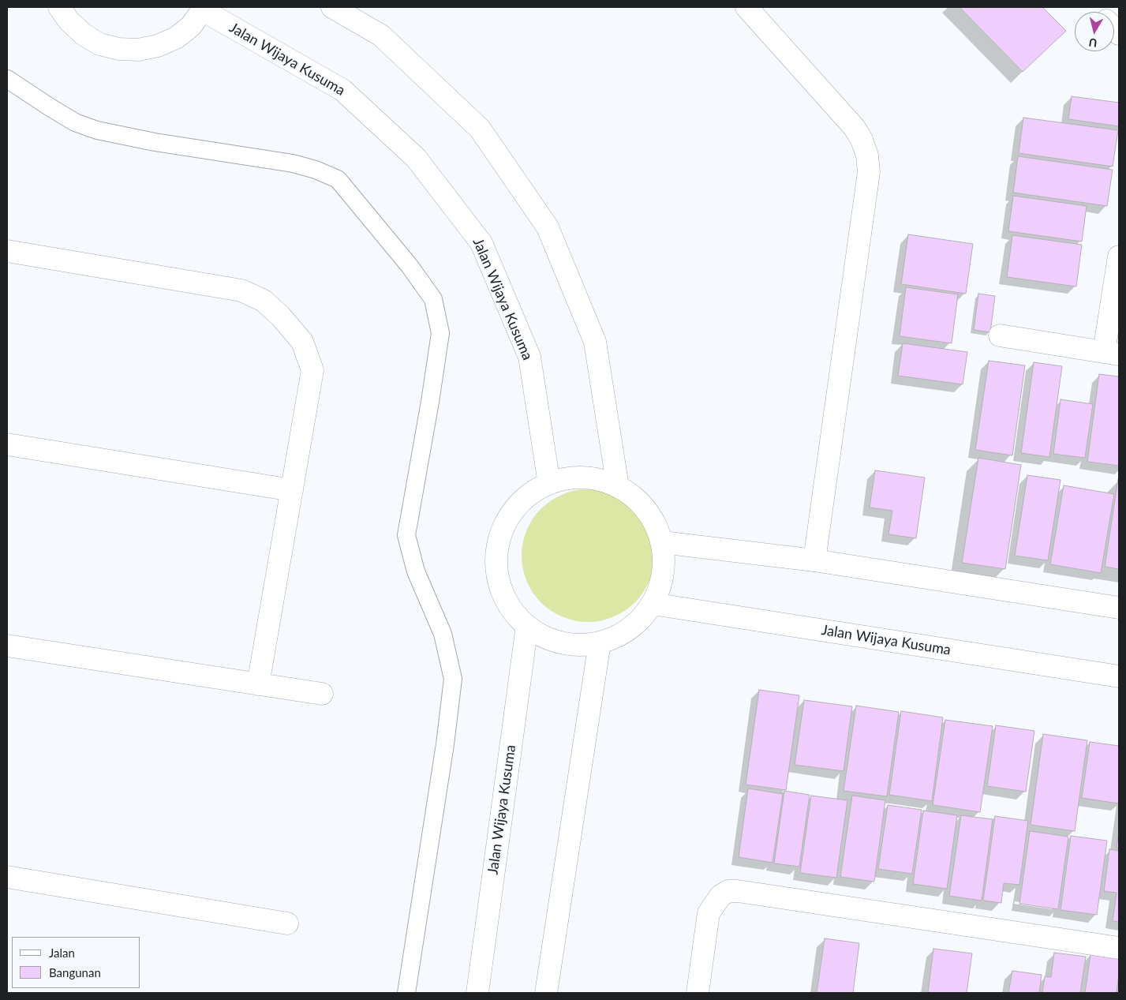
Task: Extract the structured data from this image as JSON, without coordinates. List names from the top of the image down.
{
  "streets": {
    "street": ["Jalan Wijaya Kusuma"]
  },
  "legend": ["Jalan", "Bangunan"],
  "north": "bottom"
}
